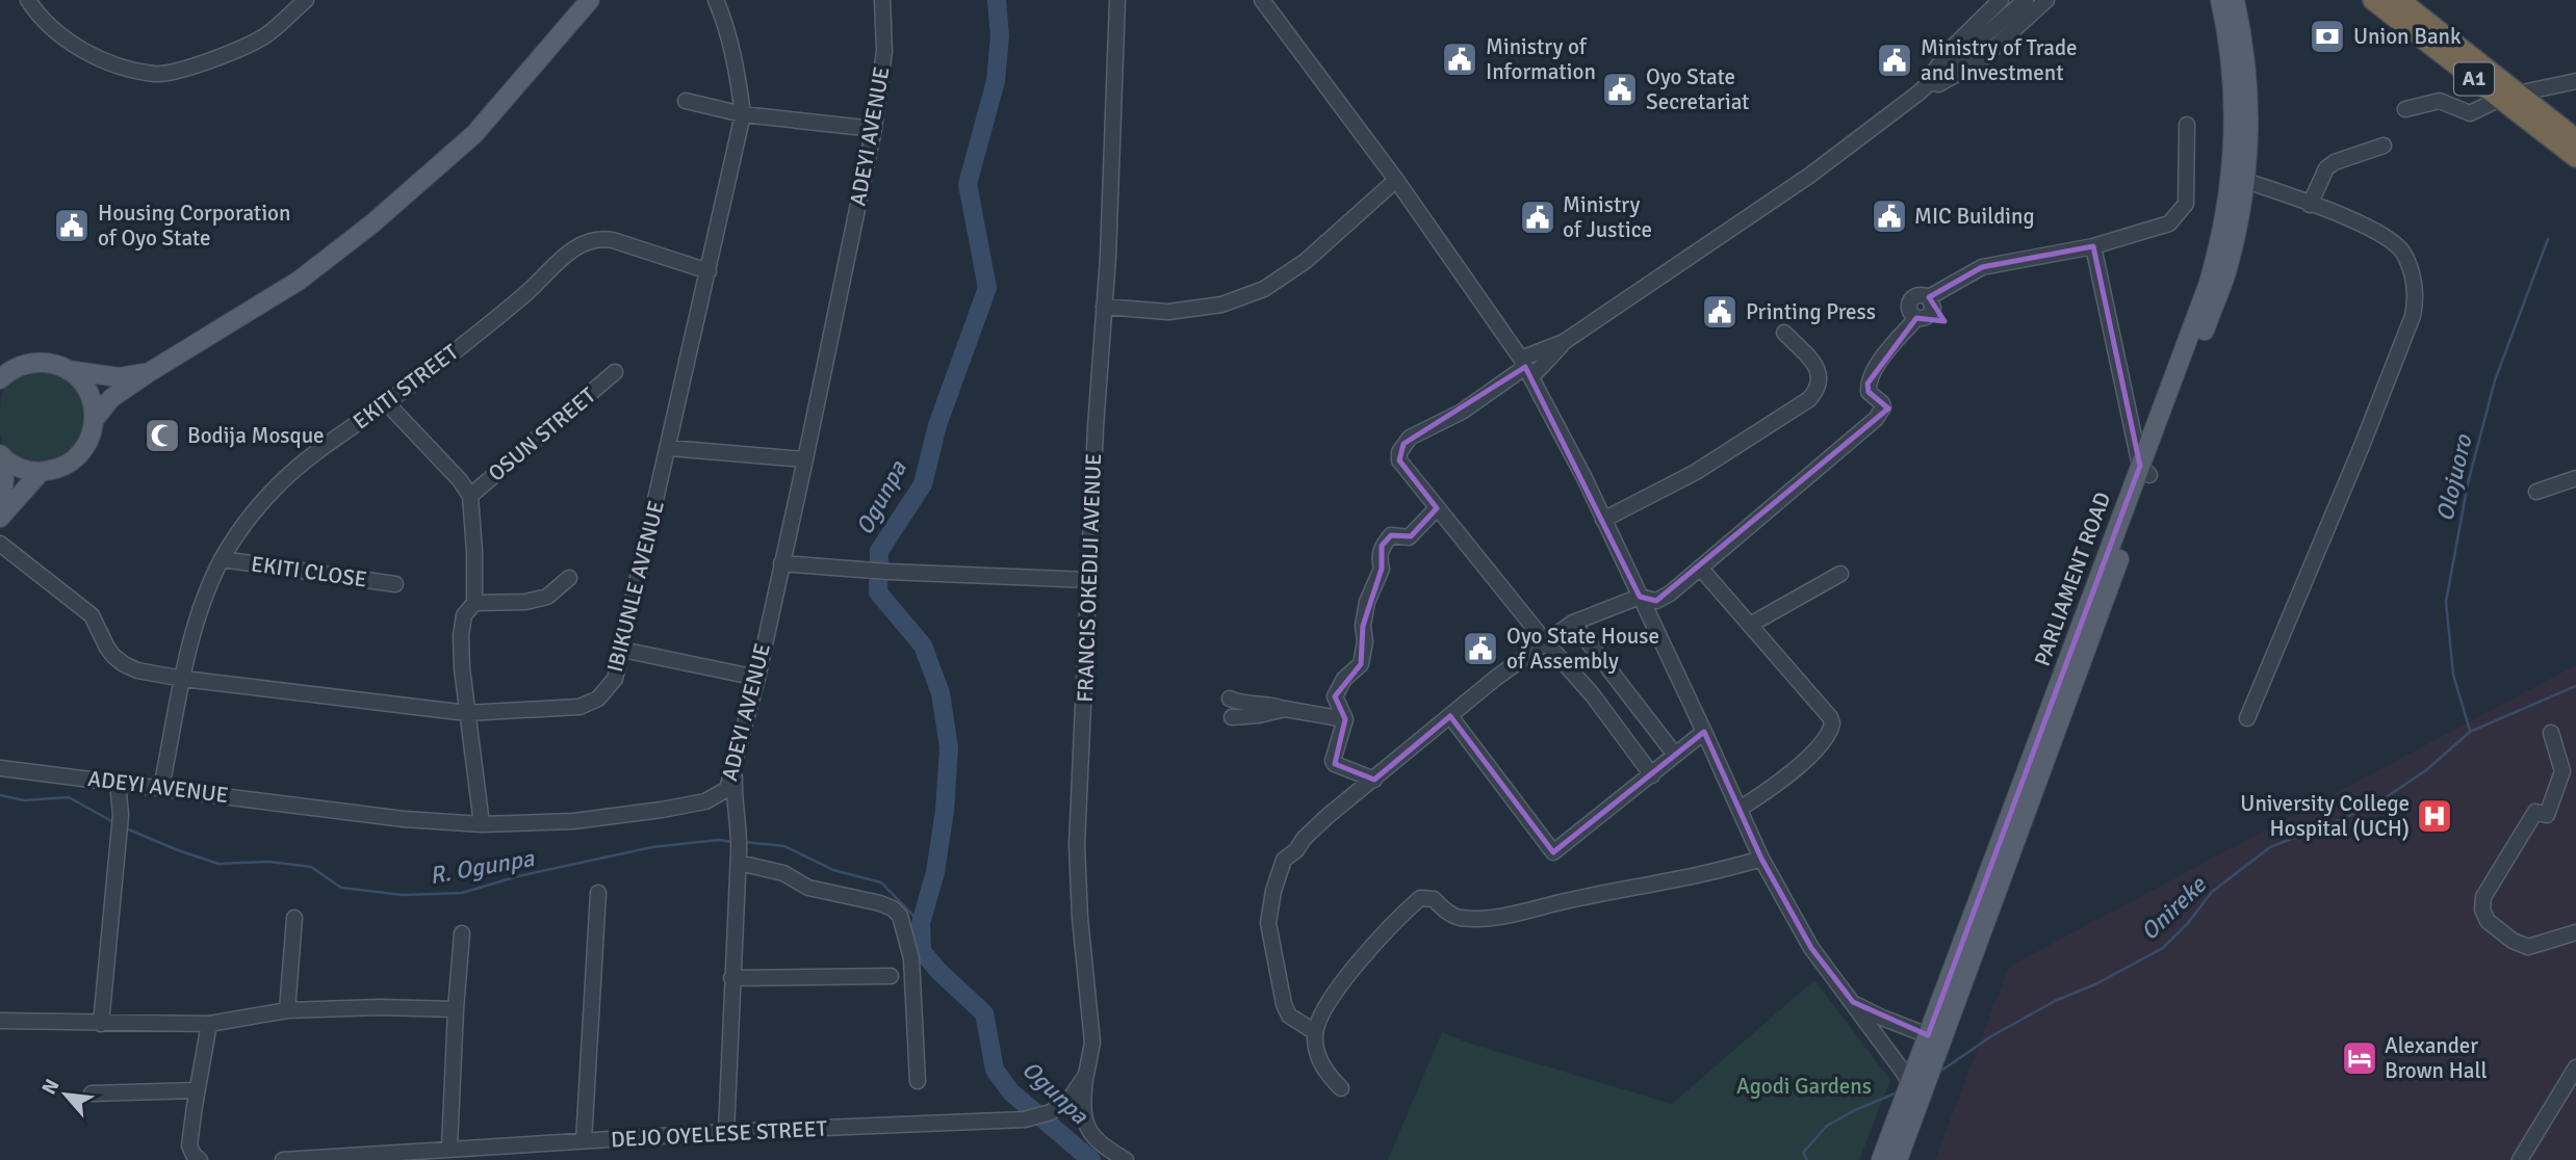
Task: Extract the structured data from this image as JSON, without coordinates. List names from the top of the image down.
{
  "streets": {
    "highway": ["A1"],
    "main road": ["PARLIAMENT ROAD"],
    "street": [
      "ADEYI AVENUE",
      "EKITI STREET",
      "OSUN STREET",
      "EKITI CLOSE",
      "FRANCIS OKEDIJI AVENUE",
      "IBIKUNLE AVENUE",
      "DEJO OYELESE STREET"
    ]
  },
  "crossings": [
    ["ADEYI AVENUE", "EKITI STREET"],
    ["EKITI STREET", "EKITI CLOSE"],
    ["EKITI STREET", "IBIKUNLE AVENUE"],
    ["FRANCIS OKEDIJI AVENUE", "DEJO OYELESE STREET"]
  ],
  "water": [
    "Olojuoro",
    "Ogunpa",
    "R. Ogunpa",
    "Onireke"
  ],
  "parks": ["Agodi Gardens"],
  "places": {
    "bank": ["Union Bank"],
    "public building": [
      "Ministry of Information",
      "Ministry of Trade and Investment",
      "Oyo State Secretariat",
      "MIC Building",
      "Ministry of Justice",
      "Housing Corporation of Oyo State",
      "Printing Press",
      "Oyo State House of Assembly"
    ],
    "mosque": ["Bodija Mosque"],
    "hospital": ["University College Hospital (UCH)"],
    "hotel": ["Alexander Brown Hall"]
  },
  "north": "top left"
}
